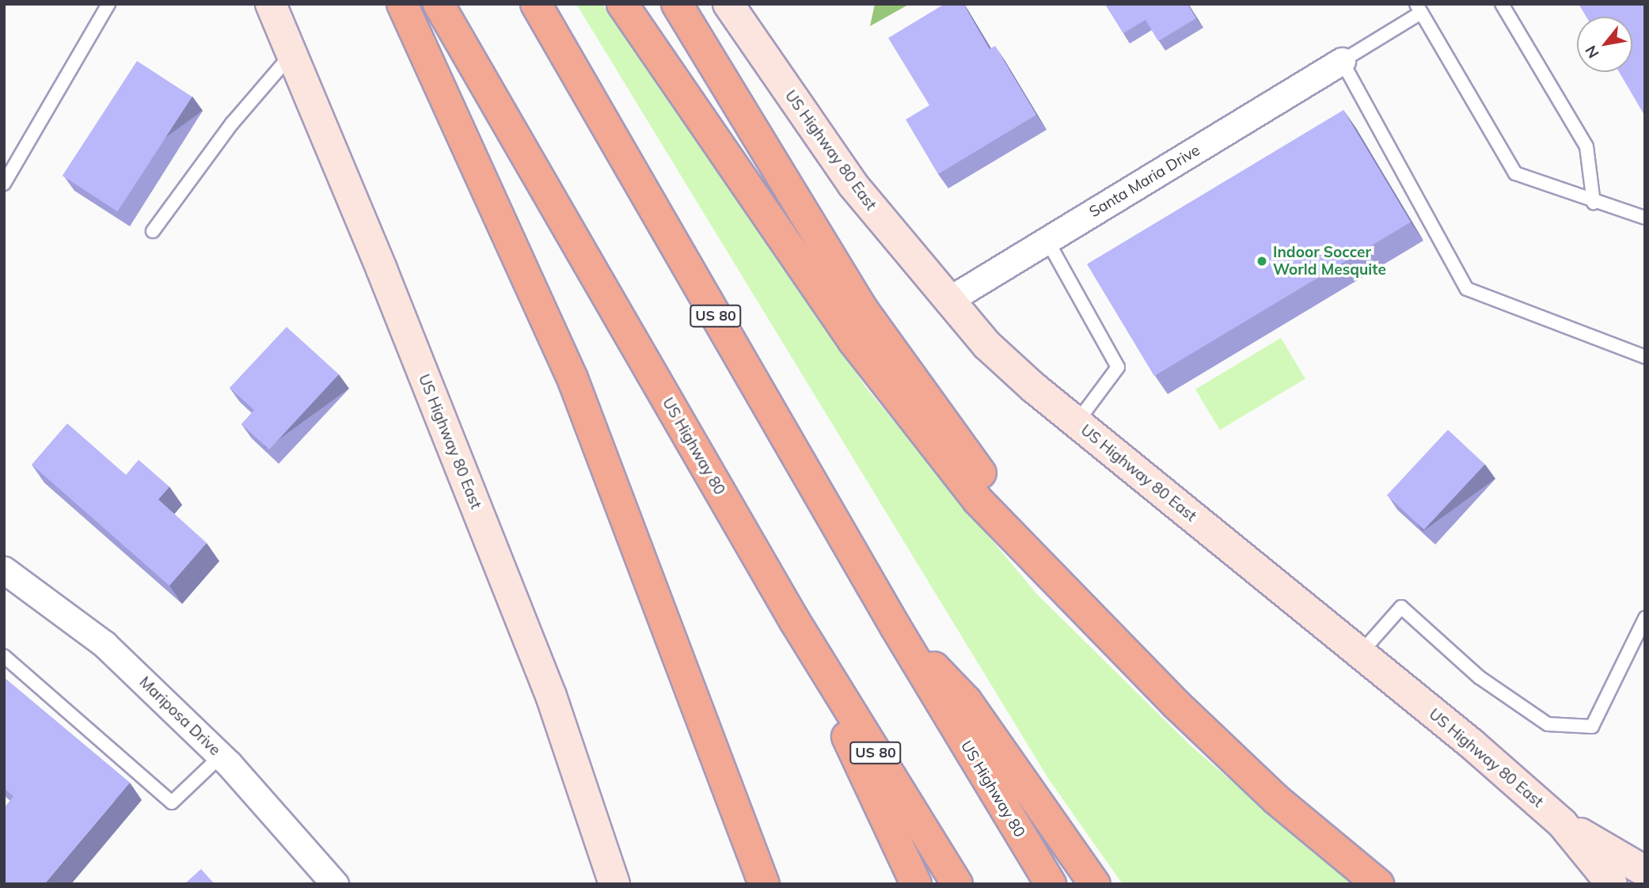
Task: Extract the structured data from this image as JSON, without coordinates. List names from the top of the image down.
{
  "streets": {
    "highway": ["US 80", "US Highway 80"],
    "main road": ["US Highway 80 East"],
    "street": ["Santa Maria Drive", "Mariposa Drive"]
  },
  "crossings": [
    ["US Highway 80 East", "Santa Maria Drive"]
  ],
  "places": ["Indoor Soccer World Mesquite"],
  "north": "bottom left"
}
